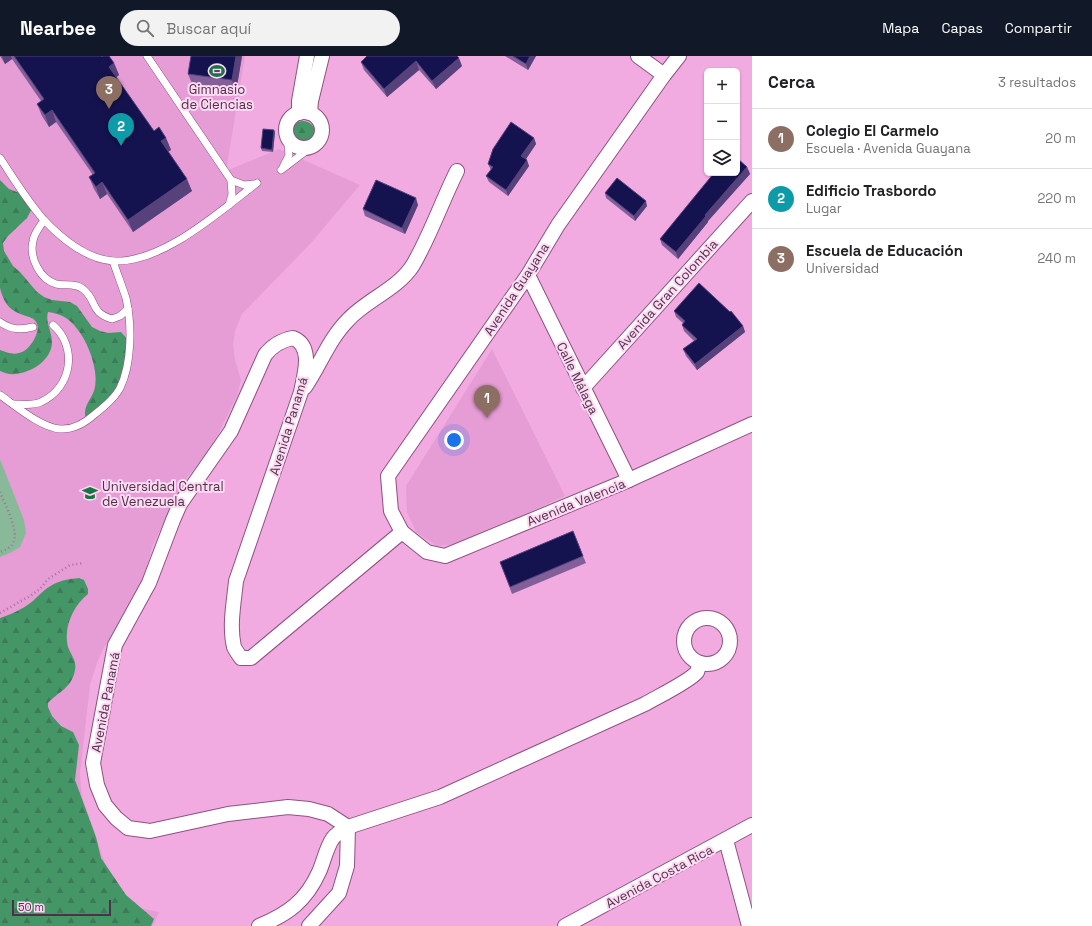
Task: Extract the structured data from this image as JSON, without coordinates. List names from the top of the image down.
{
  "streets": {
    "street": [
      "Avenida Guayana",
      "Avenida Gran Colombia",
      "Calle Málaga",
      "Avenida Panamá",
      "Avenida Valencia",
      "Avenida Costa Rica"
    ]
  },
  "crossings": [
    ["Avenida Guayana", "Calle Málaga"],
    ["Avenida Guayana", "Avenida Panamá"],
    ["Avenida Guayana", "Avenida Valencia"],
    ["Avenida Gran Colombia", "Calle Málaga"],
    ["Calle Málaga", "Avenida Valencia"],
    ["Avenida Panamá", "Avenida Valencia"]
  ],
  "places": {
    "sports": ["Gimnasio de Ciencias"],
    "school or university": ["Universidad Central de Venezuela"]
  },
  "scale_bar": "50 m",
  "page": {
    "header": "Nearbee",
    "search": "Buscar aquí",
    "nav": ["Mapa", "Capas", "Compartir"],
    "heading": ["Cerca", "3 resultados"],
    "map_buttons": ["+", "−"],
    "pins": ["3", "2", "1"],
    "list": [
      {
        "mark": "1",
        "name": "Colegio El Carmelo",
        "note": "Escuela · Avenida Guayana",
        "value": "20 m"
      },
      {
        "mark": "2",
        "name": "Edificio Trasbordo",
        "note": "Lugar",
        "value": "220 m"
      },
      {
        "mark": "3",
        "name": "Escuela de Educación",
        "note": "Universidad",
        "value": "240 m"
      }
    ],
    "scale": "50 m"
  }
}
